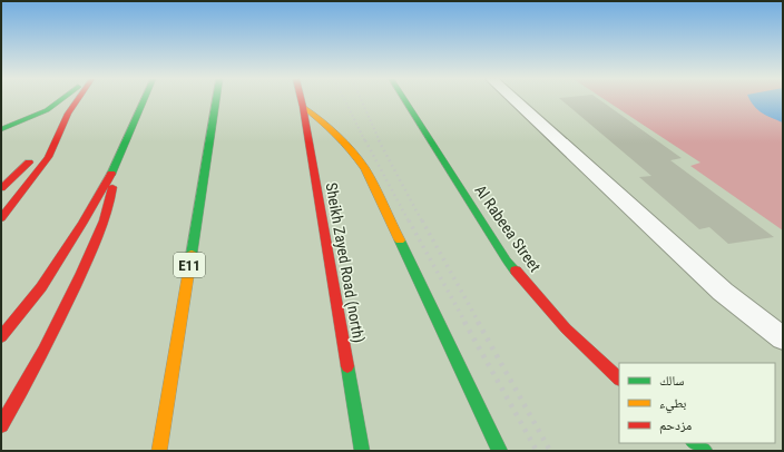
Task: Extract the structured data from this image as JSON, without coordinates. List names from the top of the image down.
{
  "streets": {
    "main road": ["Al Rabeea Street", "Sheikh Zayed Road (north)", "E11"]
  },
  "legend": ["سالك", "بطيء", "مزدحم"]
}
